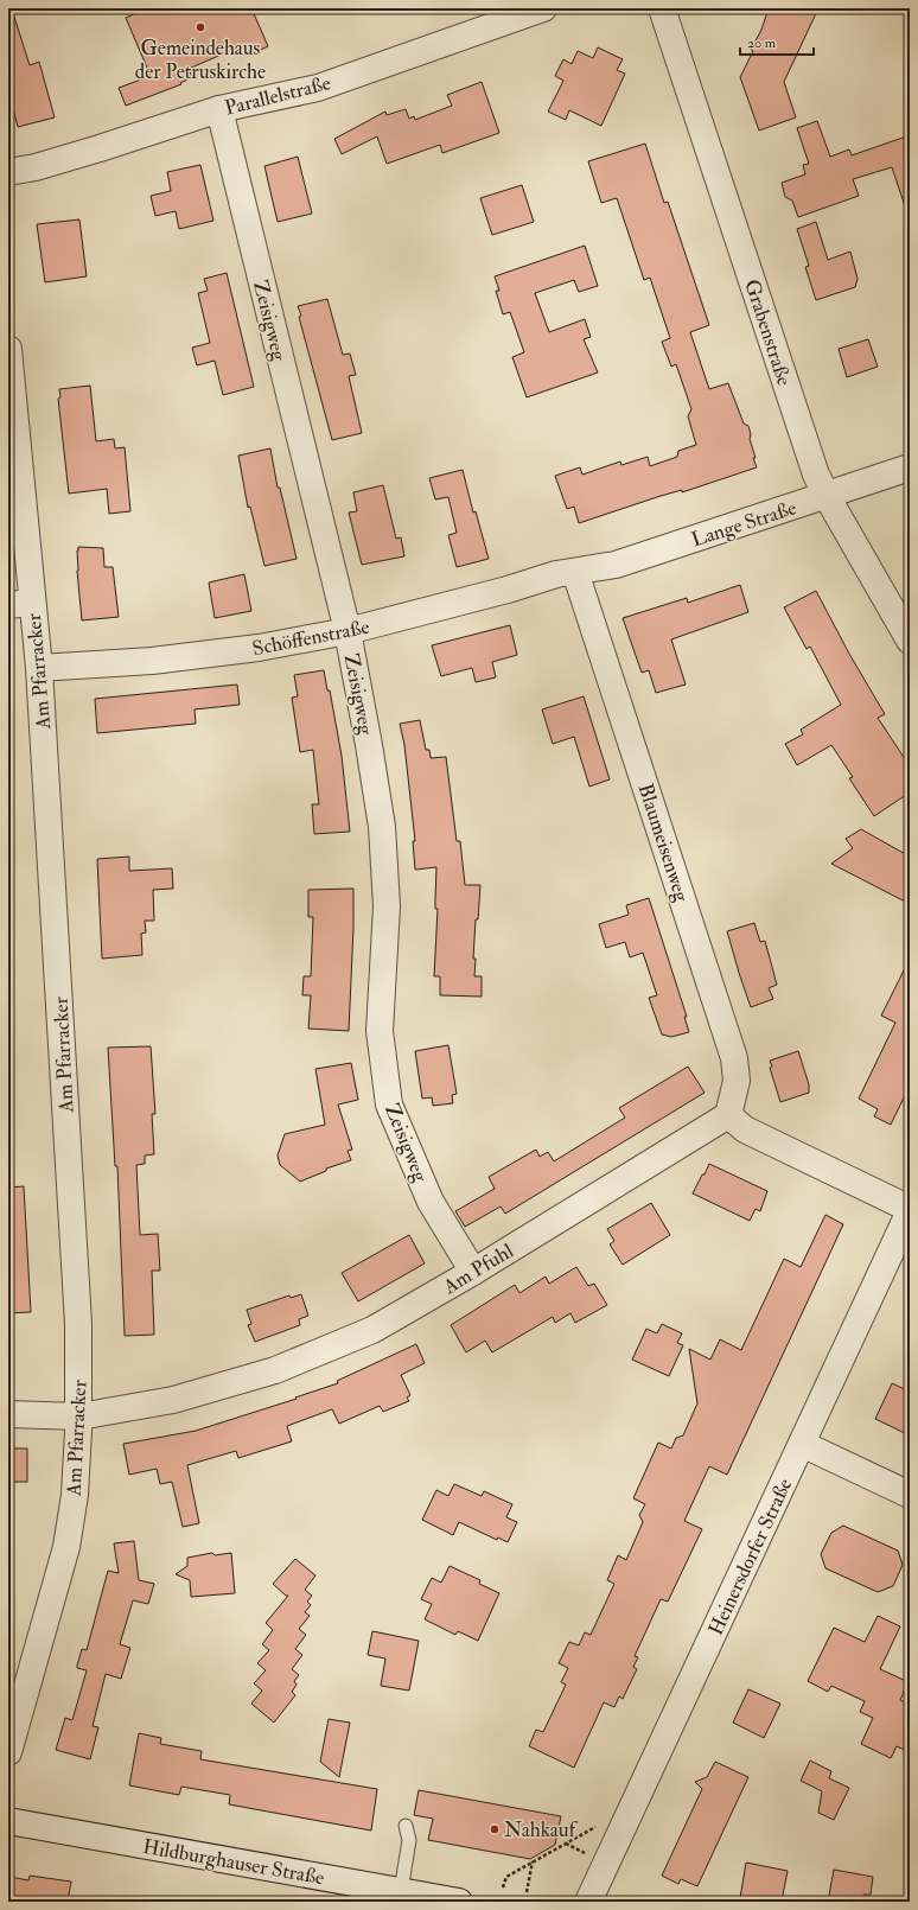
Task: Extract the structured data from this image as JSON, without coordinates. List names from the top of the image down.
{
  "streets": {
    "street": [
      "Parallelstraße",
      "Zeisigweg",
      "Grabenstraße",
      "Lange Straße",
      "Schöffenstraße",
      "Am Pfarracker",
      "Blaumeisenweg",
      "Am Pfuhl",
      "Heinersdorfer Straße",
      "Hildburghauser Straße"
    ]
  },
  "crossings": [
    ["Parallelstraße", "Zeisigweg"],
    ["Zeisigweg", "Schöffenstraße"],
    ["Zeisigweg", "Am Pfuhl"],
    ["Grabenstraße", "Lange Straße"],
    ["Lange Straße", "Schöffenstraße"],
    ["Lange Straße", "Blaumeisenweg"],
    ["Schöffenstraße", "Am Pfarracker"],
    ["Schöffenstraße", "Blaumeisenweg"],
    ["Am Pfarracker", "Am Pfuhl"],
    ["Blaumeisenweg", "Am Pfuhl"]
  ],
  "places": ["Gemeindehaus der Petruskirche", "Nahkauf"],
  "scale_bar": "20 m"
}
